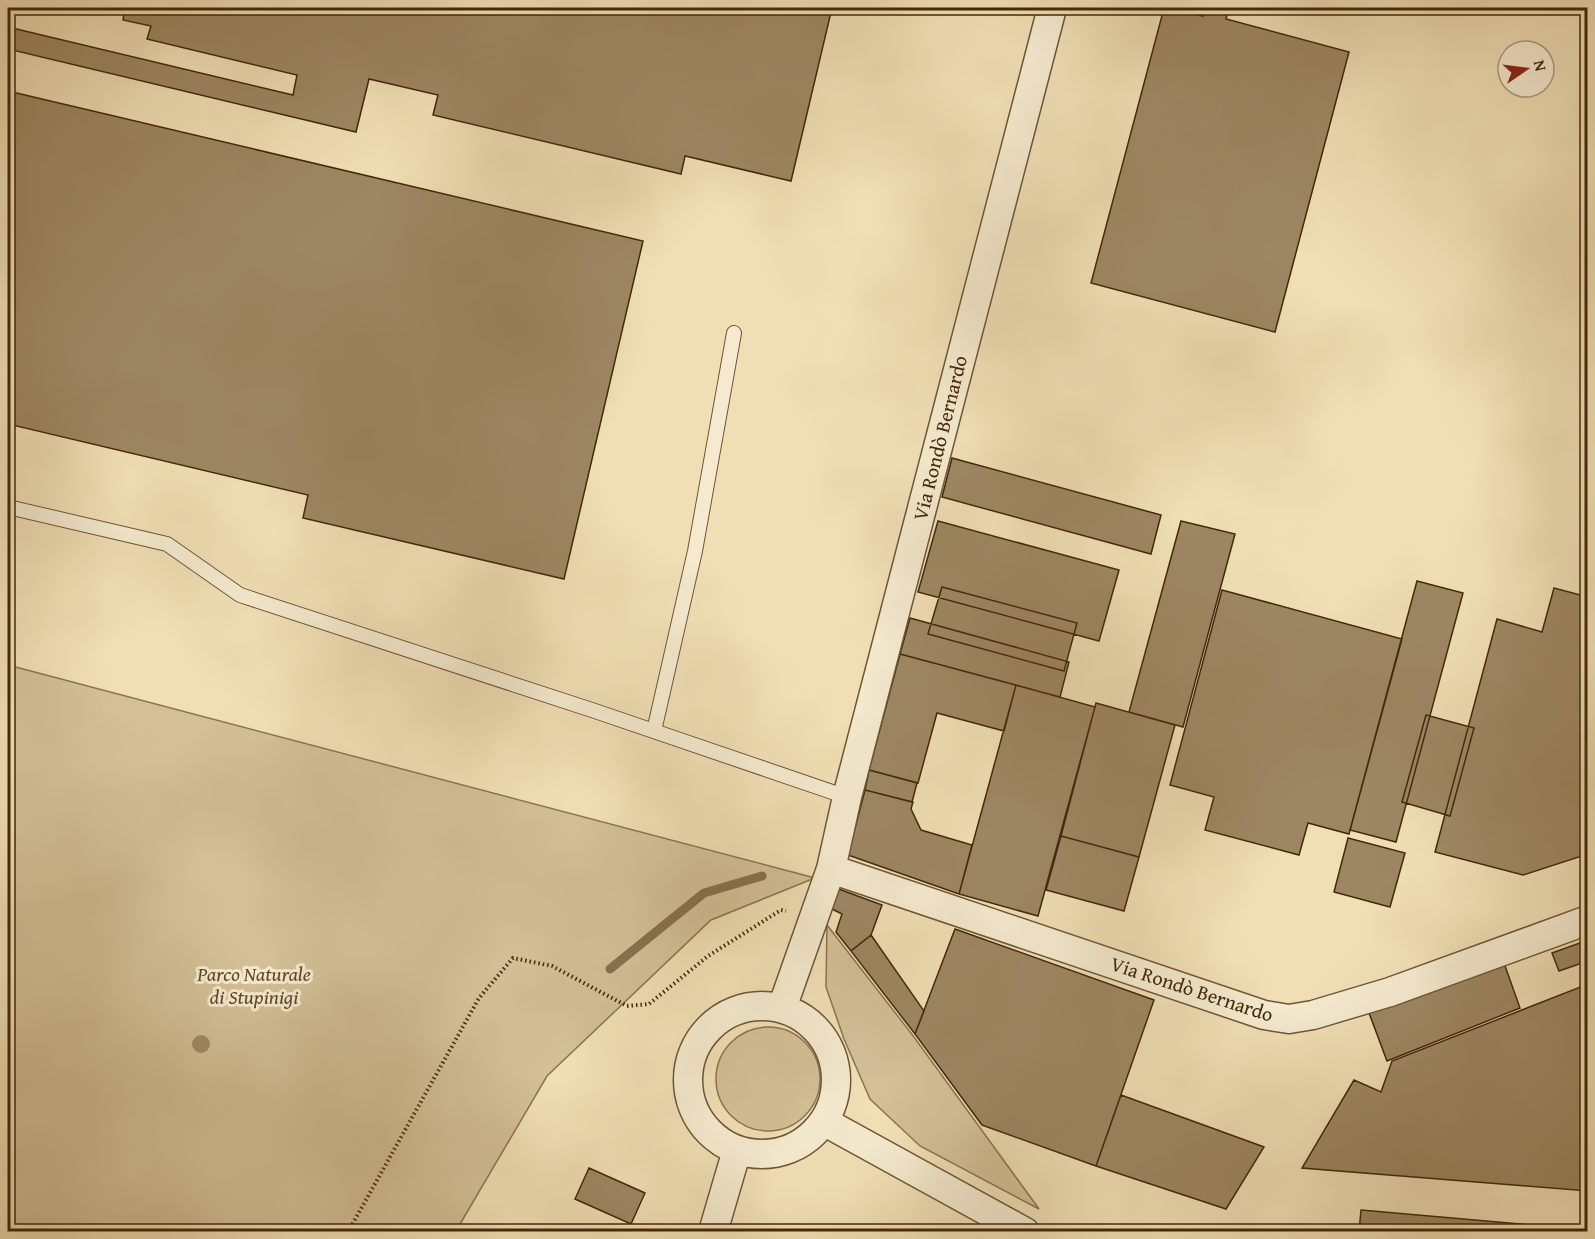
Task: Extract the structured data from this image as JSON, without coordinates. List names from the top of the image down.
{
  "streets": {
    "street": ["Via Rondò Bernardo"]
  },
  "parks": ["Parco Naturale di Stupinigi"],
  "north": "right"
}
